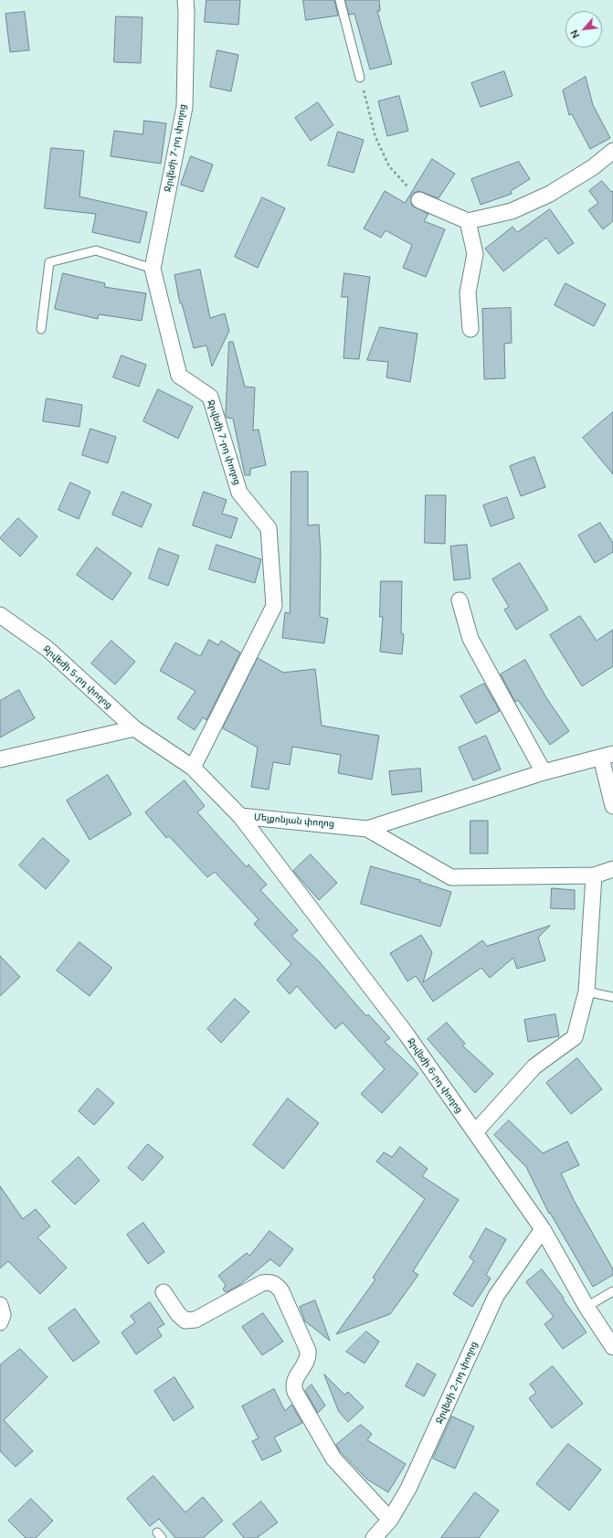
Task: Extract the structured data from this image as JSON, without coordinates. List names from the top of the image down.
{
  "streets": {
    "street": [
      "Ջրվեժի 7-րդ փողոց",
      "Ջրվեժի 5-րդ փողոց",
      "Մելքոնյան փողոց",
      "Ջրվեժի 6-րդ փողոց",
      "Ջրվեժի 2-րդ փողոց"
    ]
  },
  "crossings": [
    ["Մելքոնյան փողոց", "Ջրվեժի 6-րդ փողոց"],
    ["Ջրվեժի 6-րդ փողոց", "Ջրվեժի 2-րդ փողոց"]
  ],
  "north": "bottom left"
}
